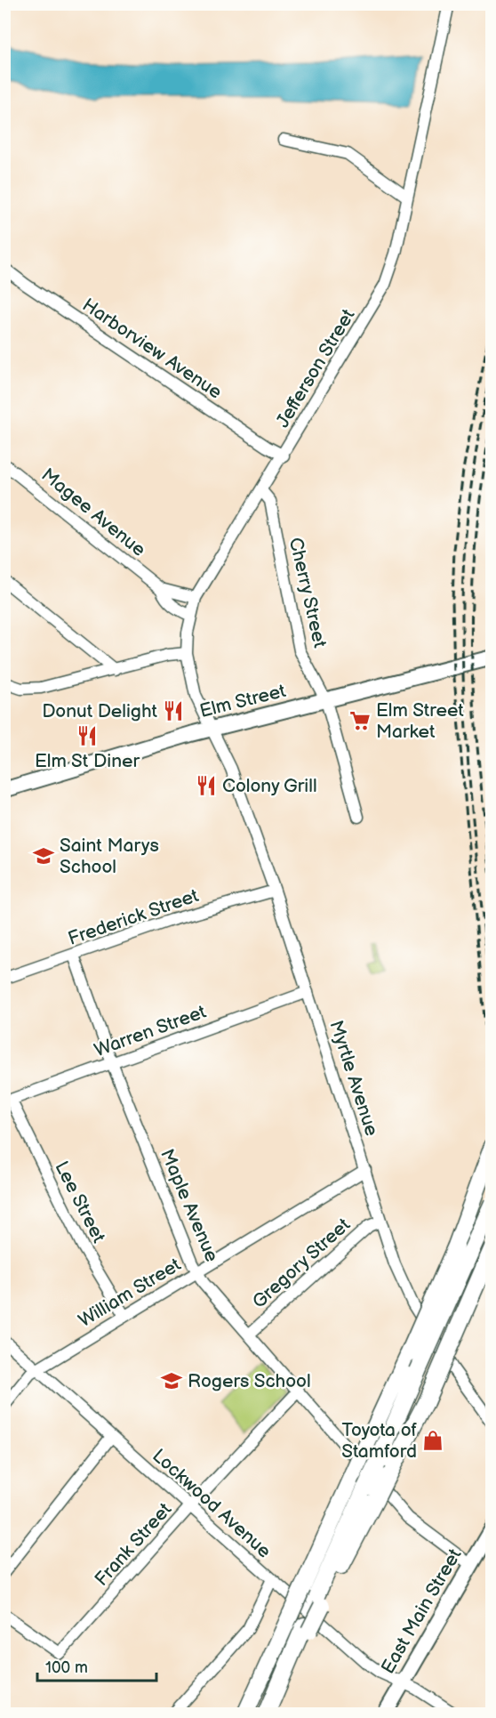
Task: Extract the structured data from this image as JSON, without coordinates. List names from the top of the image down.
{
  "streets": {
    "main road": ["Elm Street", "East Main Street"],
    "street": [
      "Harborview Avenue",
      "Jefferson Street",
      "Magee Avenue",
      "Cherry Street",
      "Frederick Street",
      "Warren Street",
      "Myrtle Avenue",
      "Lee Street",
      "Maple Avenue",
      "Gregory Street",
      "William Street",
      "Lockwood Avenue",
      "Frank Street"
    ]
  },
  "crossings": [
    ["Harborview Avenue", "Jefferson Street"],
    ["Jefferson Street", "Magee Avenue"],
    ["Jefferson Street", "Cherry Street"],
    ["Jefferson Street", "Elm Street"],
    ["Jefferson Street", "Myrtle Avenue"],
    ["Cherry Street", "Elm Street"],
    ["Elm Street", "Myrtle Avenue"],
    ["Frederick Street", "Myrtle Avenue"],
    ["Frederick Street", "Maple Avenue"],
    ["Warren Street", "Myrtle Avenue"],
    ["Warren Street", "Lee Street"],
    ["Warren Street", "Maple Avenue"],
    ["Myrtle Avenue", "Gregory Street"],
    ["Myrtle Avenue", "William Street"],
    ["Lee Street", "William Street"],
    ["Maple Avenue", "Gregory Street"],
    ["Maple Avenue", "William Street"],
    ["Maple Avenue", "Frank Street"],
    ["Maple Avenue", "East Main Street"],
    ["William Street", "Lockwood Avenue"],
    ["Lockwood Avenue", "Frank Street"],
    ["Lockwood Avenue", "East Main Street"]
  ],
  "places": {
    "restaurant": ["Donut Delight", "Elm St Diner", "Colony Grill"],
    "supermarket": ["Elm Street Market"],
    "school or university": ["Saint Marys School", "Rogers School"],
    "shop": ["Toyota of Stamford"]
  },
  "scale_bar": "100 m"
}
